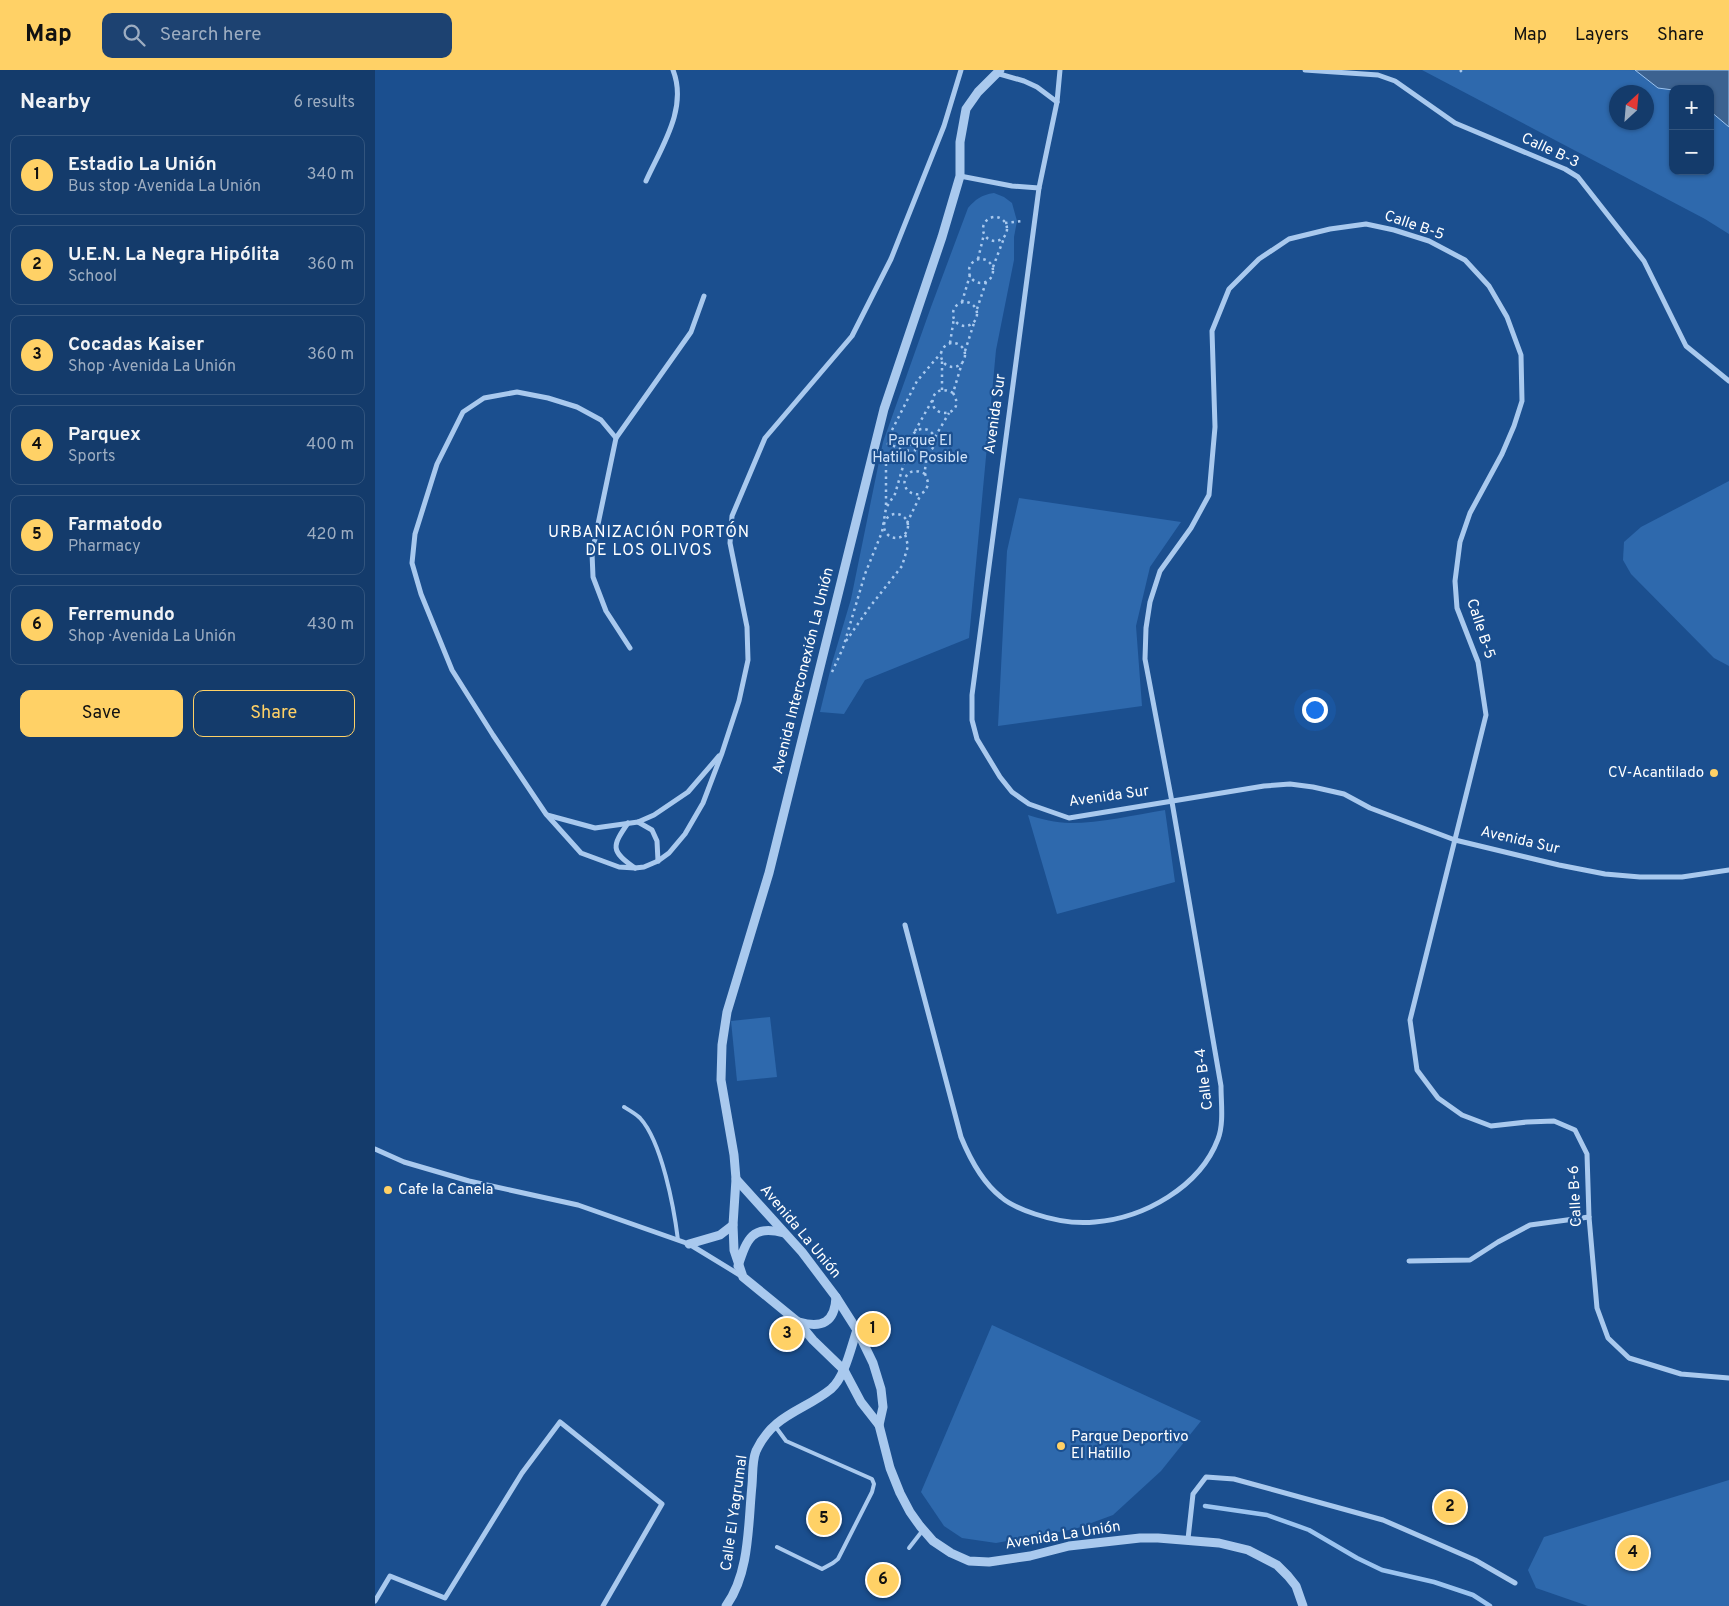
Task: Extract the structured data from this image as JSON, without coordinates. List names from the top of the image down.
{
  "streets": {
    "street": [
      "Calle B-3",
      "Calle B-5",
      "Avenida Sur",
      "Avenida Interconexión La Unión",
      "Calle B-4",
      "Calle B-6",
      "Avenida La Unión",
      "Calle El Yagrumal"
    ]
  },
  "crossings": [
    ["Calle B-5", "Avenida Sur"],
    ["Calle B-5", "Calle B-4"],
    ["Calle B-5", "Calle B-6"],
    ["Avenida Sur", "Avenida Interconexión La Unión"],
    ["Avenida Sur", "Calle B-4"],
    ["Avenida Sur", "Calle B-6"],
    ["Avenida Interconexión La Unión", "Avenida La Unión"],
    ["Avenida La Unión", "Calle El Yagrumal"]
  ],
  "districts": ["URBANIZACIÓN PORTÓN DE LOS OLIVOS"],
  "parks": ["Parque El Hatillo Posible"],
  "places": ["CV-Acantilado", "Cafe la Canela", "Parque Deportivo El Hatillo"],
  "north": "top right",
  "page": {
    "header": "Map",
    "search": "Search here",
    "nav": ["Map", "Layers", "Share"],
    "heading": ["Nearby", "6 results"],
    "map_buttons": ["+", "−"],
    "list": [
      {
        "mark": "1",
        "name": "Estadio La Unión",
        "note": "Bus stop · Avenida La Unión",
        "value": "340 m"
      },
      {
        "mark": "2",
        "name": "U.E.N. La Negra Hipólita",
        "note": "School",
        "value": "360 m"
      },
      {
        "mark": "3",
        "name": "Cocadas Kaiser",
        "note": "Shop · Avenida La Unión",
        "value": "360 m"
      },
      {
        "mark": "4",
        "name": "Parquex",
        "note": "Sports",
        "value": "400 m"
      },
      {
        "mark": "5",
        "name": "Farmatodo",
        "note": "Pharmacy",
        "value": "420 m"
      },
      {
        "mark": "6",
        "name": "Ferremundo",
        "note": "Shop · Avenida La Unión",
        "value": "430 m"
      }
    ],
    "buttons": ["Save", "Share"],
    "pins": [
      "1",
      "3",
      "2",
      "5",
      "4",
      "6"
    ]
  }
}
